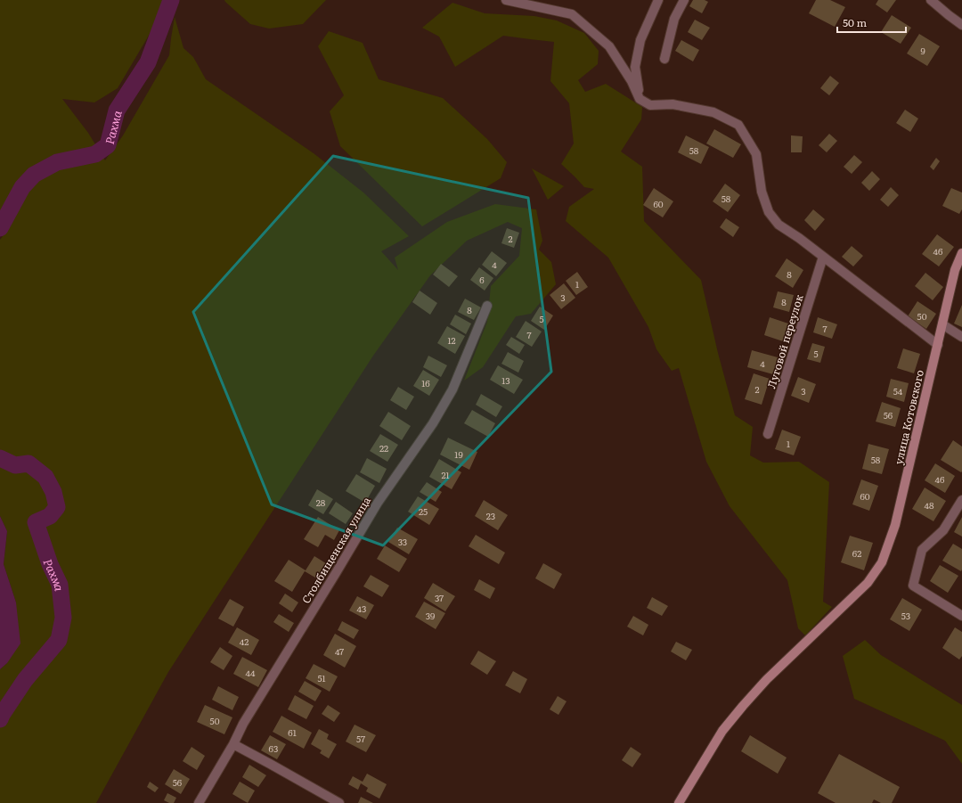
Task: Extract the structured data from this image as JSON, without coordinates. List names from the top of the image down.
{
  "streets": {
    "street": ["Луговой переулок", "улица Котовского", "Столбищенская улица"]
  },
  "water": ["Рахма"],
  "house_numbers": [
    "9",
    "58",
    "58",
    "60",
    "2",
    "46",
    "4",
    "8",
    "6",
    "1",
    "3",
    "8",
    "8",
    "50",
    "5",
    "7",
    "7",
    "12",
    "5",
    "4",
    "13",
    "16",
    "2",
    "3",
    "54",
    "56",
    "1",
    "22",
    "19",
    "58",
    "21",
    "46",
    "60",
    "28",
    "48",
    "25",
    "23",
    "33",
    "62",
    "37",
    "43",
    "39",
    "53",
    "42",
    "47",
    "44",
    "51",
    "50",
    "61",
    "57",
    "63",
    "56"
  ],
  "scale_bar": "50 m"
}
